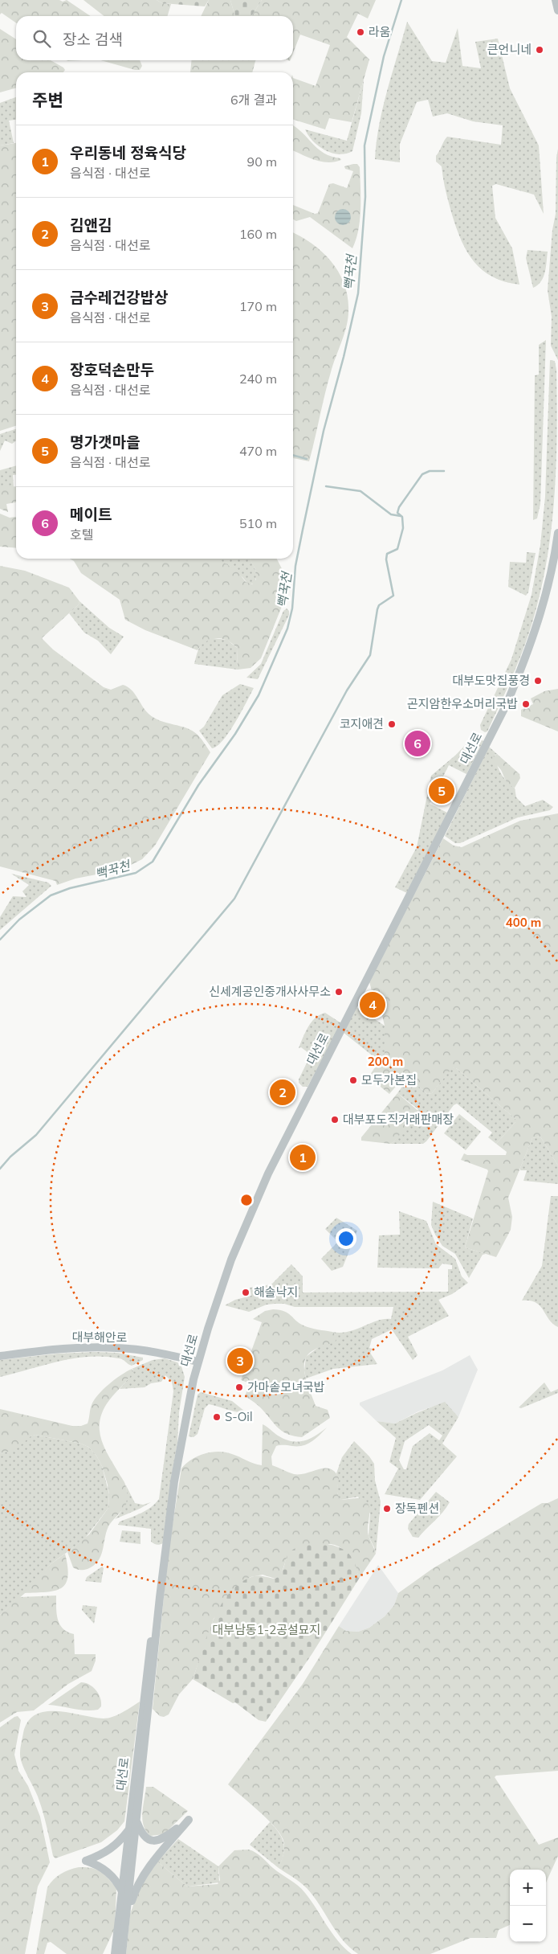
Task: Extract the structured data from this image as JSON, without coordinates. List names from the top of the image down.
{
  "streets": {
    "street": ["대선로", "대부해안로"]
  },
  "crossings": [
    ["대선로", "대부해안로"]
  ],
  "water": ["뻑꾹천"],
  "parks": ["대부남동1-2공설묘지"],
  "places": [
    "라움",
    "큰언니네",
    "대부도맛집풍경",
    "곤지암한우소머리국밥",
    "코지애견",
    "신세계공인중개사사무소",
    "모두가본집",
    "대부포도직거래판매장",
    "해솔낙지",
    "가마솥모녀국밥",
    "S-Oil",
    "장독펜션"
  ],
  "page": {
    "search": "장소 검색",
    "heading": ["주변", "6개 결과"],
    "list": [
      {
        "mark": "1",
        "name": "우리동네 정육식당",
        "note": "음식점 · 대선로",
        "value": "90 m"
      },
      {
        "mark": "2",
        "name": "김앤김",
        "note": "음식점 · 대선로",
        "value": "160 m"
      },
      {
        "mark": "3",
        "name": "금수레건강밥상",
        "note": "음식점 · 대선로",
        "value": "170 m"
      },
      {
        "mark": "4",
        "name": "장호덕손만두",
        "note": "음식점 · 대선로",
        "value": "240 m"
      },
      {
        "mark": "5",
        "name": "명가갯마을",
        "note": "음식점 · 대선로",
        "value": "470 m"
      },
      {
        "mark": "6",
        "name": "메이트",
        "note": "호텔",
        "value": "510 m"
      }
    ],
    "pins": [
      "6",
      "5",
      "4",
      "2",
      "1",
      "3"
    ],
    "map_buttons": ["+", "−"]
  },
  "rings": ["400 m", "200 m"]
}
